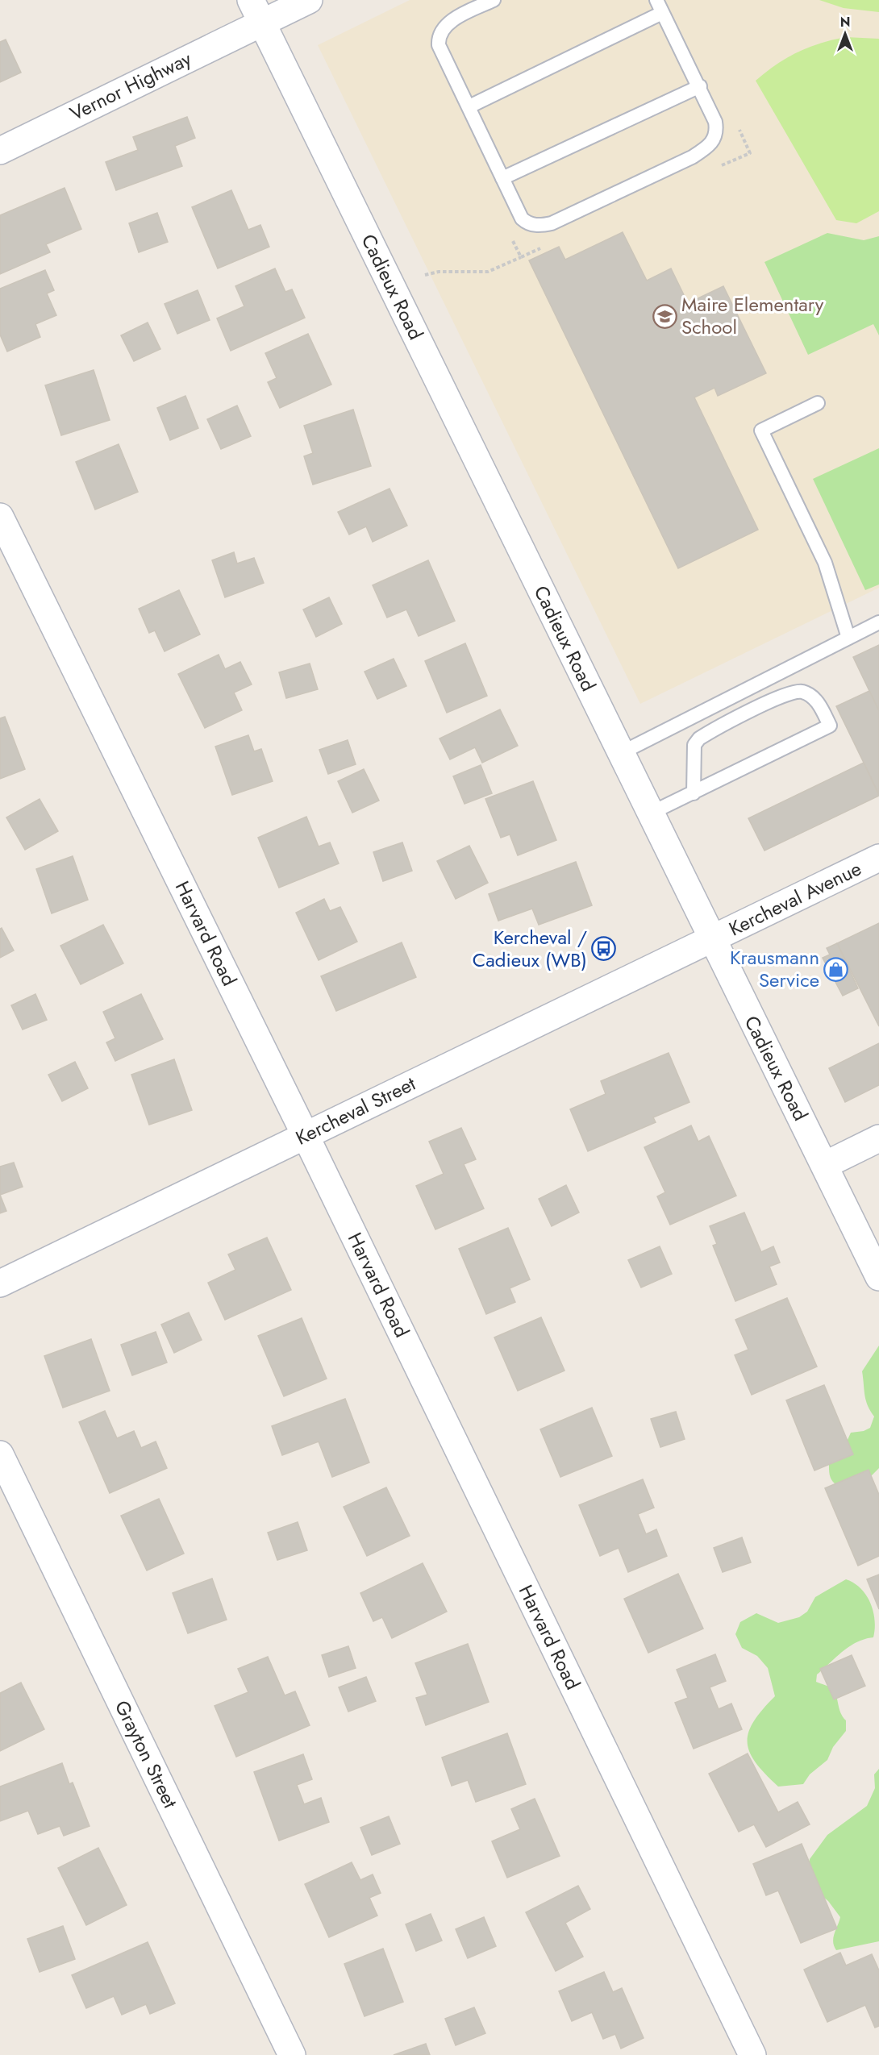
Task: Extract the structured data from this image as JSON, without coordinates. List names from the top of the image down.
{
  "streets": {
    "street": [
      "Vernor Highway",
      "Cadieux Road",
      "Kercheval Avenue",
      "Harvard Road",
      "Kercheval Street",
      "Grayton Street"
    ]
  },
  "crossings": [
    ["Vernor Highway", "Cadieux Road"],
    ["Cadieux Road", "Kercheval Avenue"],
    ["Cadieux Road", "Kercheval Street"],
    ["Kercheval Avenue", "Kercheval Street"],
    ["Harvard Road", "Kercheval Street"]
  ],
  "places": {
    "school or university": ["Maire Elementary School"],
    "bus stop": ["Kercheval / Cadieux (WB)"],
    "shop": ["Krausmann Service"]
  },
  "north": "top"
}
